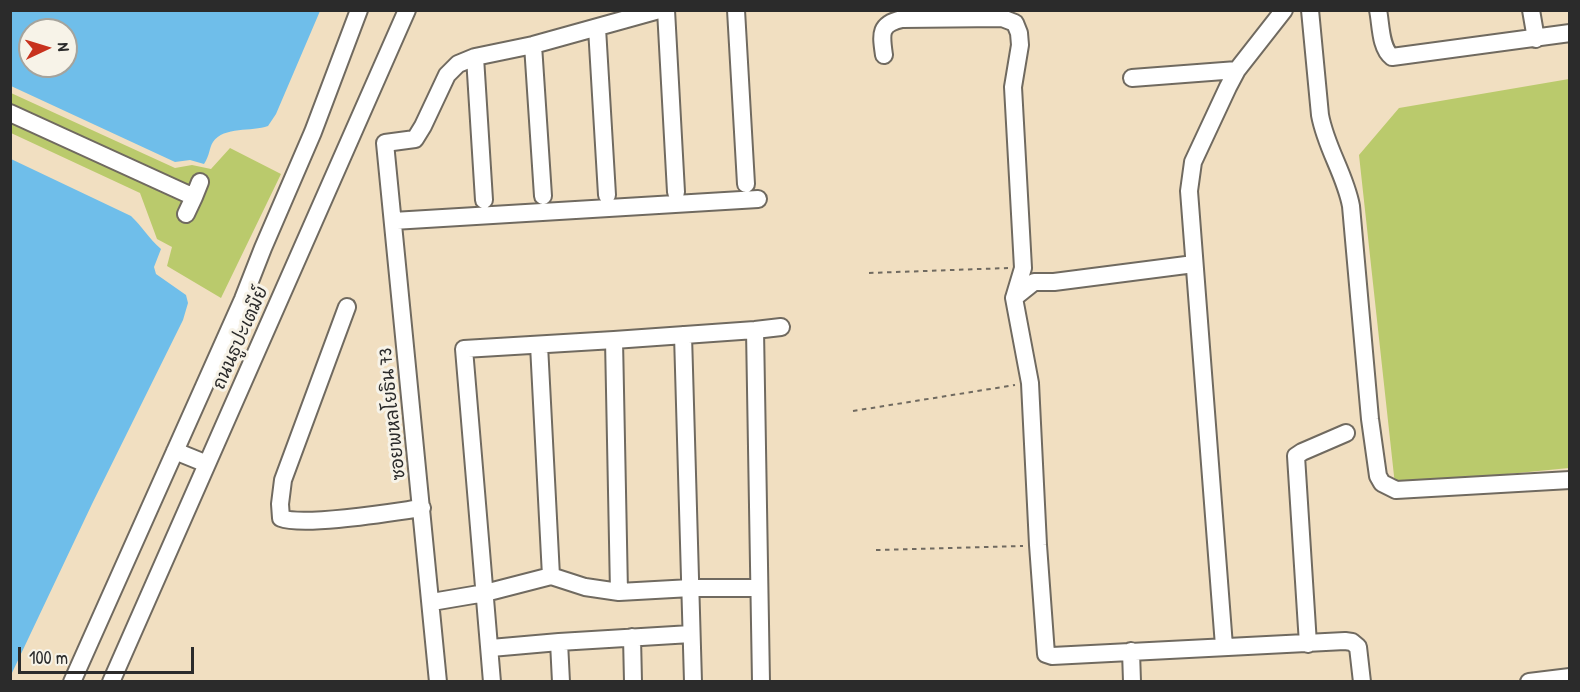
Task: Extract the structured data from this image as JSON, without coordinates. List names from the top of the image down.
{
  "streets": {
    "street": ["ถนนธูปะเตมีย์", "ซอยพหลโยธิน 73"]
  },
  "scale_bar": "100 m",
  "north": "right"
}
